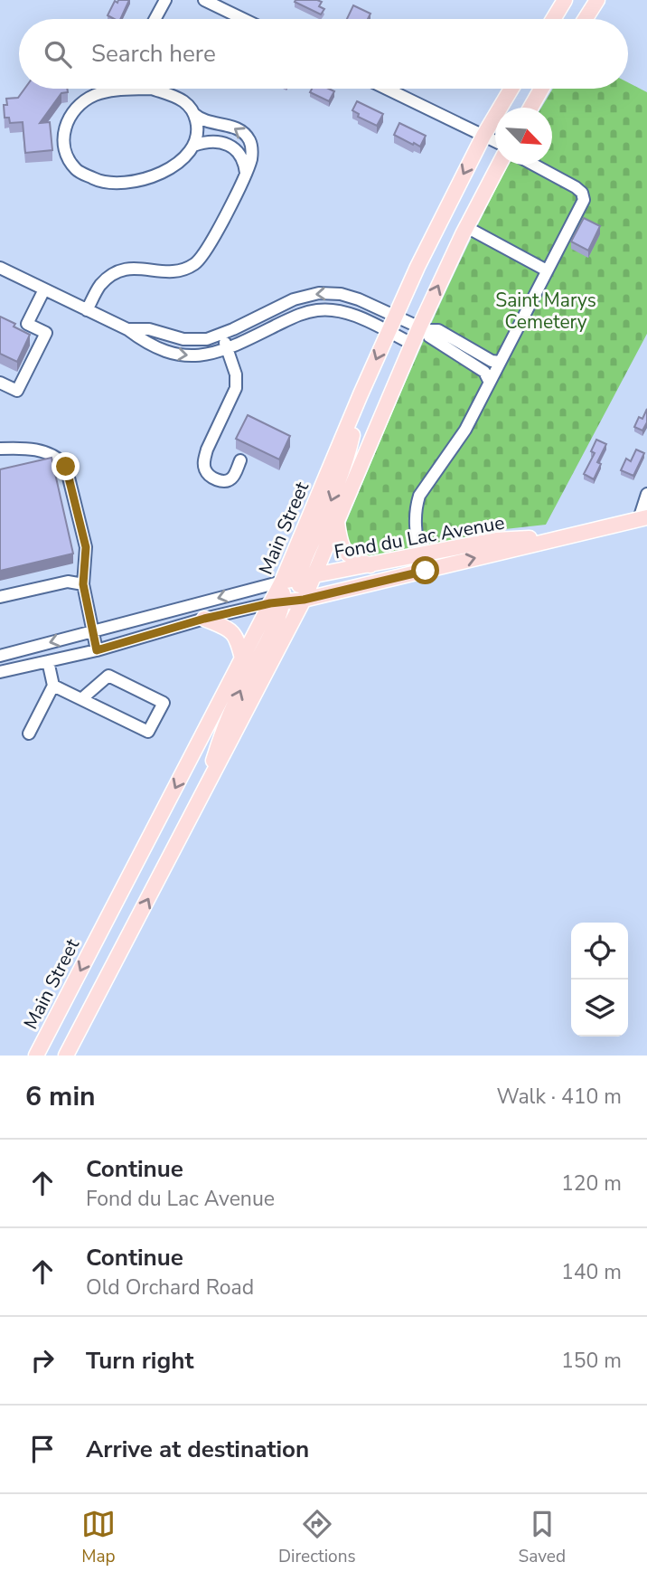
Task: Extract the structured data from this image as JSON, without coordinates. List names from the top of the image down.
{
  "streets": {
    "main road": ["Main Street", "Fond du Lac Avenue"]
  },
  "crossings": [
    ["Main Street", "Fond du Lac Avenue"]
  ],
  "parks": ["Saint Marys Cemetery"],
  "north": "bottom right",
  "page": {
    "search": "Search here",
    "heading": ["6 min", "Walk · 410 m"],
    "list": [
      ["Continue", "Fond du Lac Avenue", "120 m"],
      ["Continue", "Old Orchard Road", "140 m"],
      ["Turn right", "150 m"],
      "Arrive at destination"
    ],
    "nav": ["Map", "Directions", "Saved"]
  }
}
